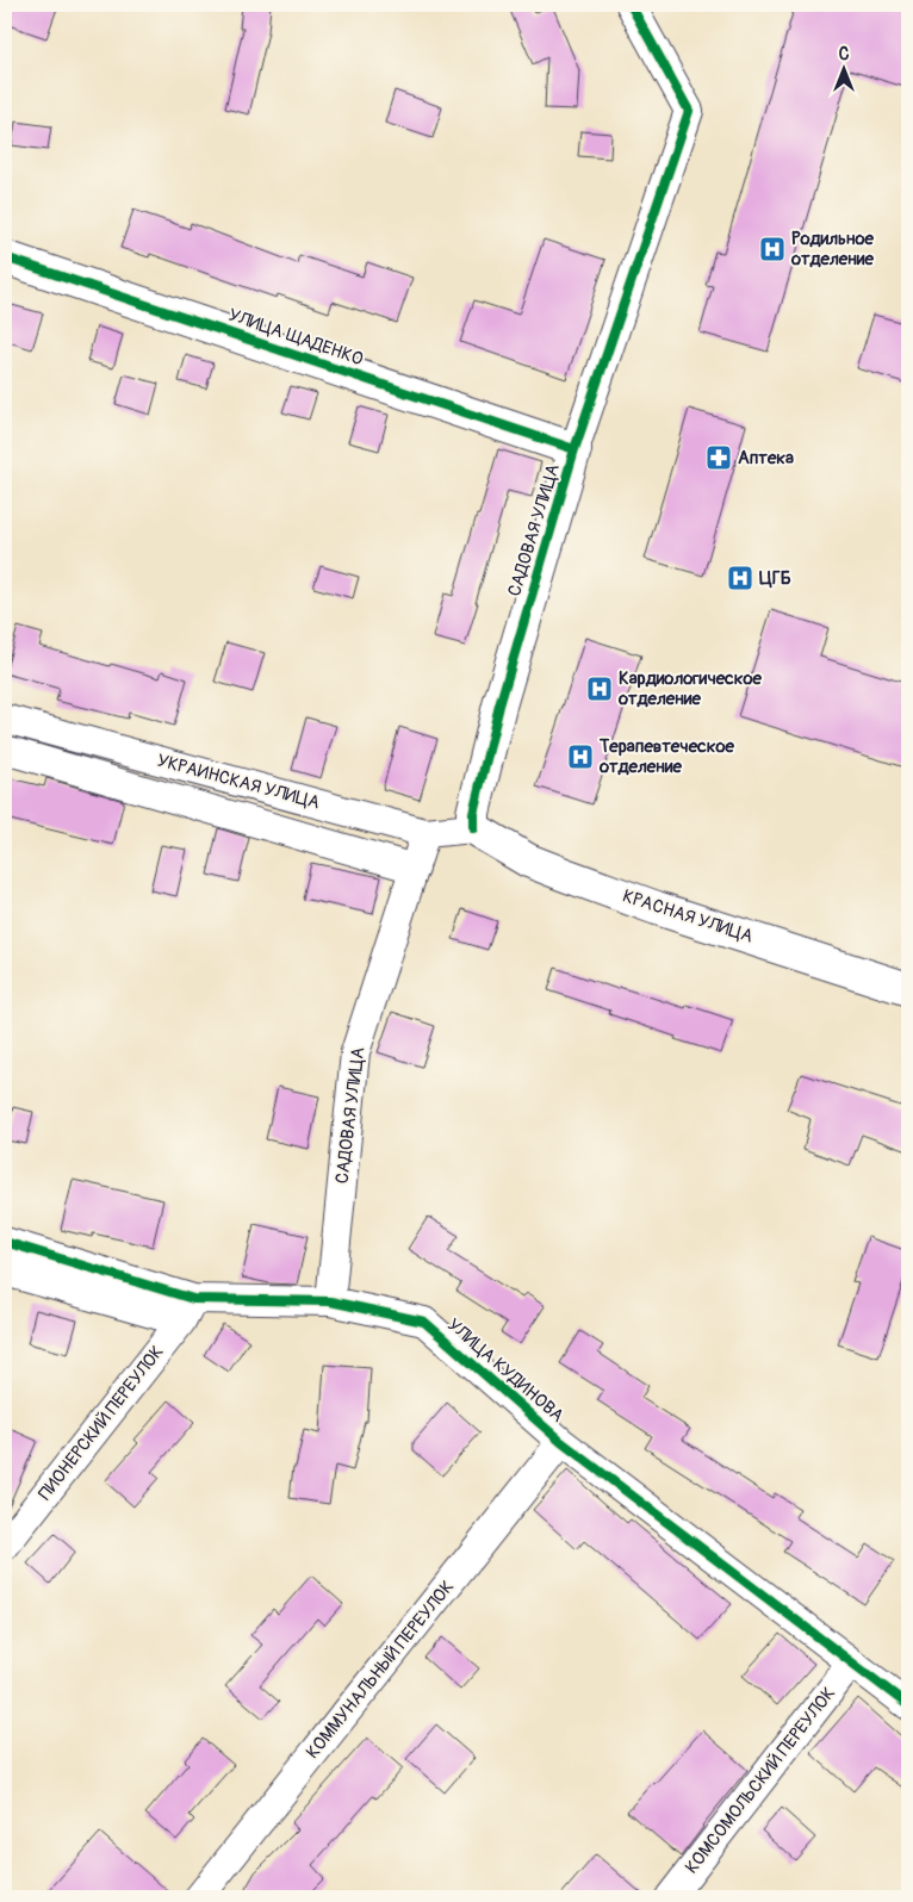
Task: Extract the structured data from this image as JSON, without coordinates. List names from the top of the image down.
{
  "streets": {
    "street": [
      "УЛИЦА ЩАДЕНКО",
      "САДОВАЯ УЛИЦА",
      "УКРАИНСКАЯ УЛИЦА",
      "КРАСНАЯ УЛИЦА",
      "УЛИЦА КУДИНОВА",
      "ПИОНЕРСКИЙ ПЕРЕУЛОК",
      "КОММУНАЛЬНЫЙ ПЕРЕУЛОК",
      "КОМСОМОЛЬСКИЙ ПЕРЕУЛОК"
    ]
  },
  "crossings": [
    ["УЛИЦА ЩАДЕНКО", "САДОВАЯ УЛИЦА"],
    ["САДОВАЯ УЛИЦА", "УКРАИНСКАЯ УЛИЦА"],
    ["САДОВАЯ УЛИЦА", "КРАСНАЯ УЛИЦА"],
    ["САДОВАЯ УЛИЦА", "УЛИЦА КУДИНОВА"],
    ["УКРАИНСКАЯ УЛИЦА", "КРАСНАЯ УЛИЦА"],
    ["УЛИЦА КУДИНОВА", "ПИОНЕРСКИЙ ПЕРЕУЛОК"],
    ["УЛИЦА КУДИНОВА", "КОММУНАЛЬНЫЙ ПЕРЕУЛОК"],
    ["УЛИЦА КУДИНОВА", "КОМСОМОЛЬСКИЙ ПЕРЕУЛОК"]
  ],
  "places": {
    "hospital": [
      "Родильное отделение",
      "ЦГБ",
      "Кардиологическое отделение",
      "Терапевтеческое отделение"
    ],
    "pharmacy": ["Аптека"]
  },
  "north": "top"
}
